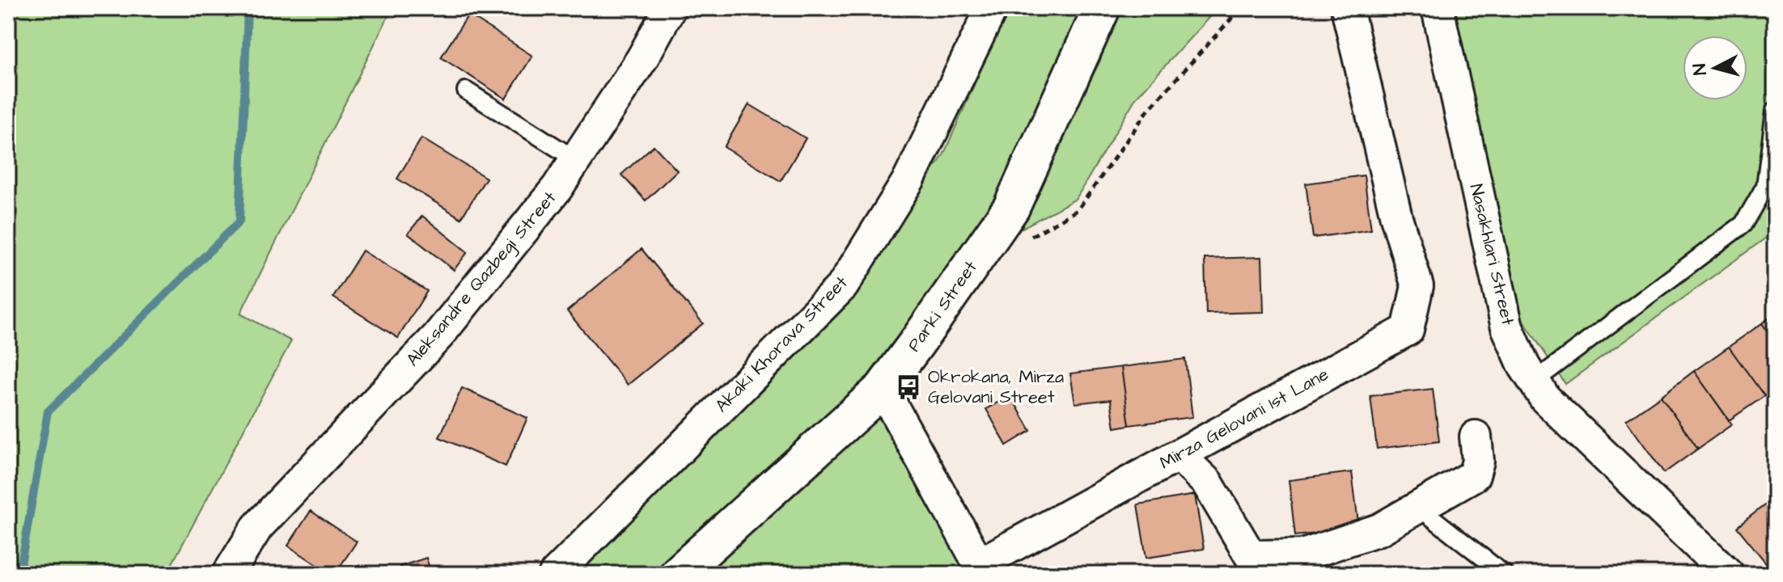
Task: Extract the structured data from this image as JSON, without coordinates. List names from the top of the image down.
{
  "streets": {
    "street": [
      "Nasakhlari Street",
      "Aleksandre Qazbegi Street",
      "Parki Street",
      "Akaki Khorava Street",
      "Mirza Gelovani 1st Lane"
    ]
  },
  "places": {
    "bus stop": ["Okrokana, Mirza Gelovani Street"]
  },
  "north": "left"
}
